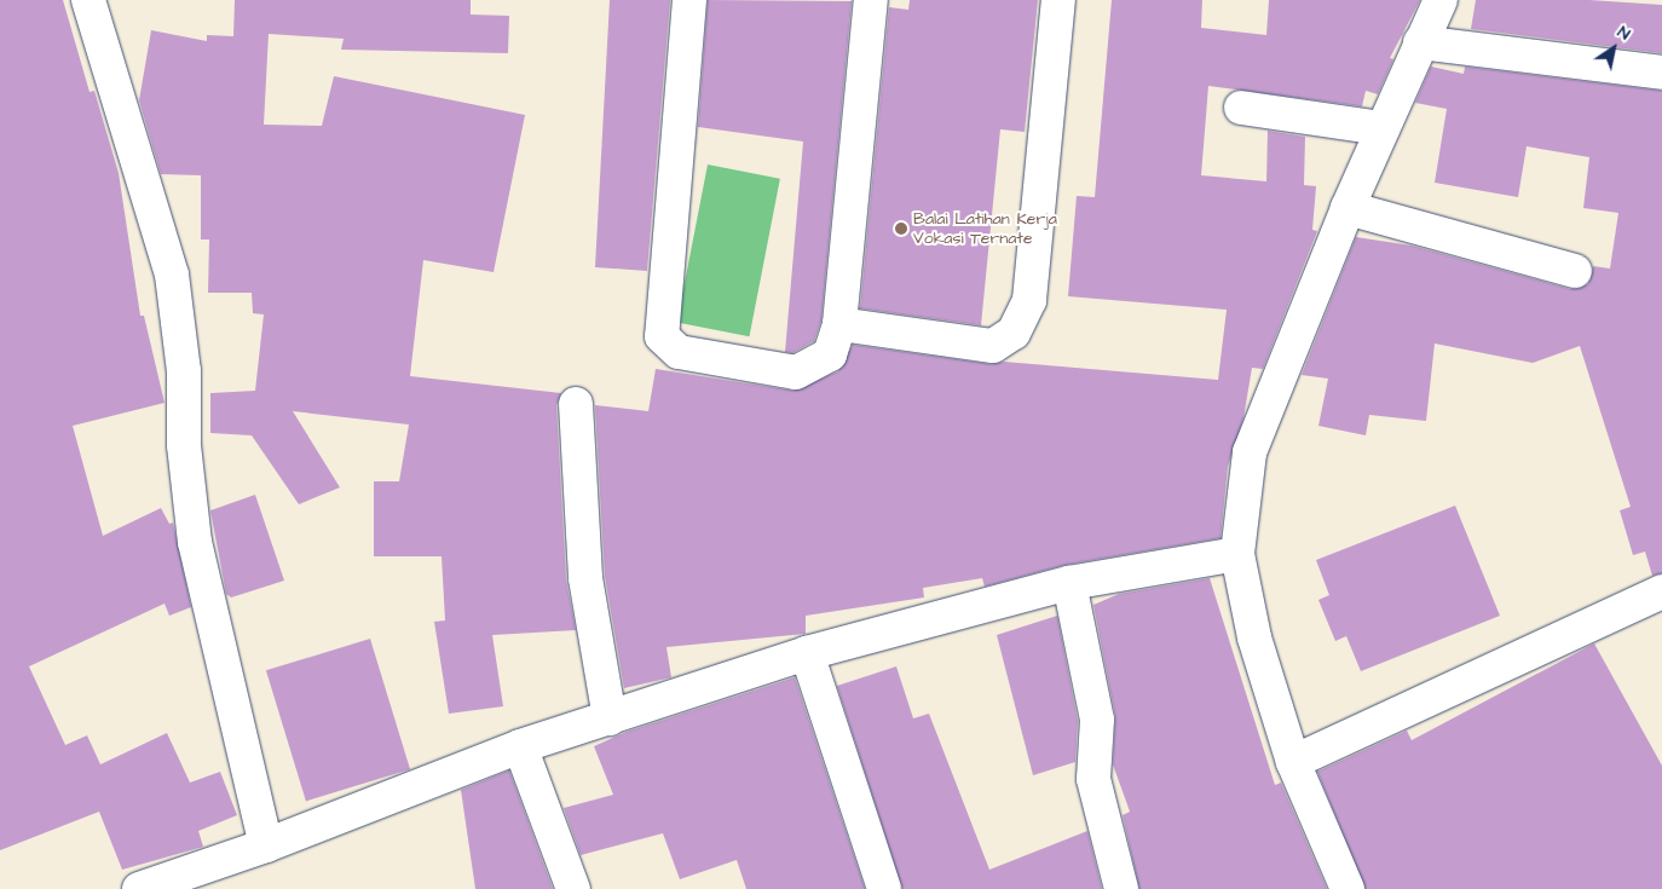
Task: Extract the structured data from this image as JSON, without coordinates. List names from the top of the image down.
{
  "places": ["Balai Latihan Kerja Vokasi Ternate"],
  "north": "top right"
}
